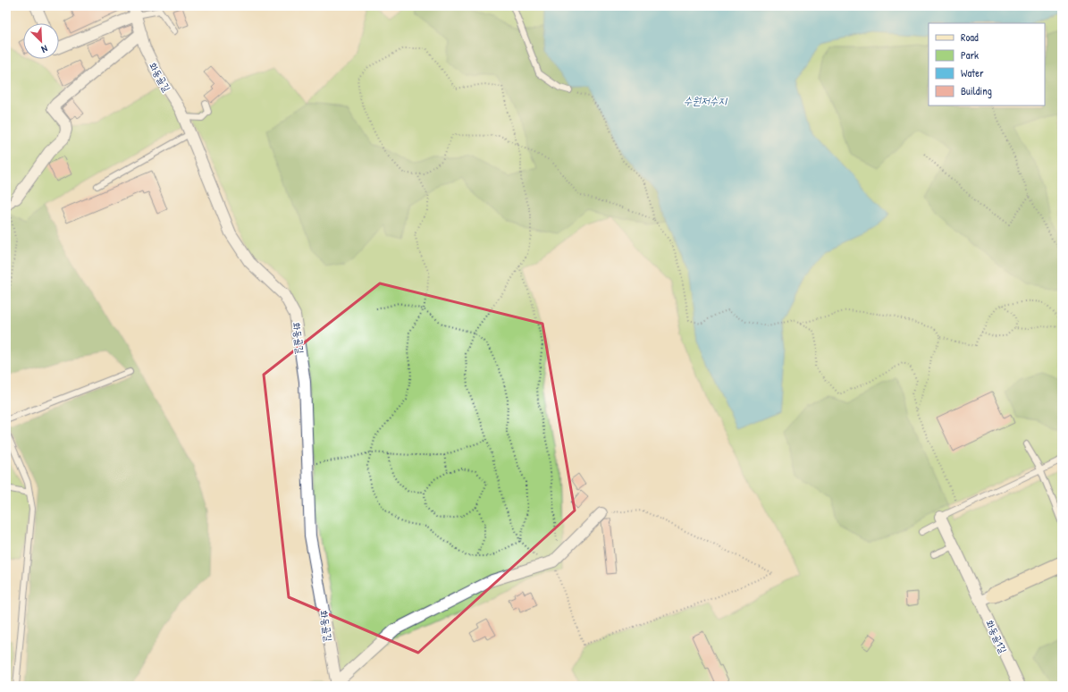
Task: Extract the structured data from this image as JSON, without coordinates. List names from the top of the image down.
{
  "streets": {
    "street": ["화동골길", "화동골1길"]
  },
  "water": ["수원저수지"],
  "legend": [
    "Road",
    "Park",
    "Water",
    "Building"
  ],
  "north": "bottom right"
}
